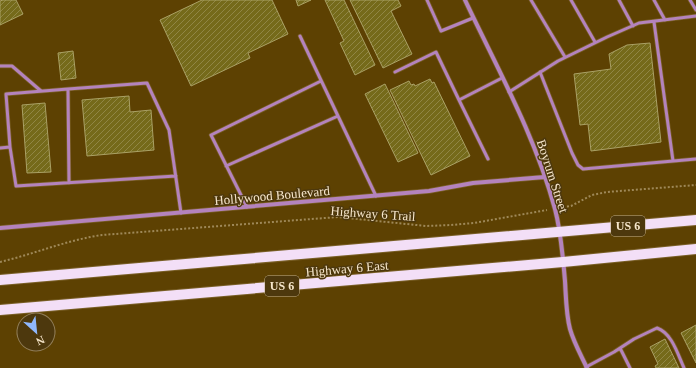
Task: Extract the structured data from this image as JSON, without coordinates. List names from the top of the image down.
{
  "streets": {
    "main road": ["US 6", "Highway 6 East"],
    "street": ["Boyrum Street", "Hollywood Boulevard"],
    "path": ["Highway 6 Trail"]
  },
  "crossings": [
    ["Boyrum Street", "Hollywood Boulevard"],
    ["Boyrum Street", "Highway 6 Trail"],
    ["Boyrum Street", "Highway 6 East"]
  ],
  "north": "bottom right"
}
